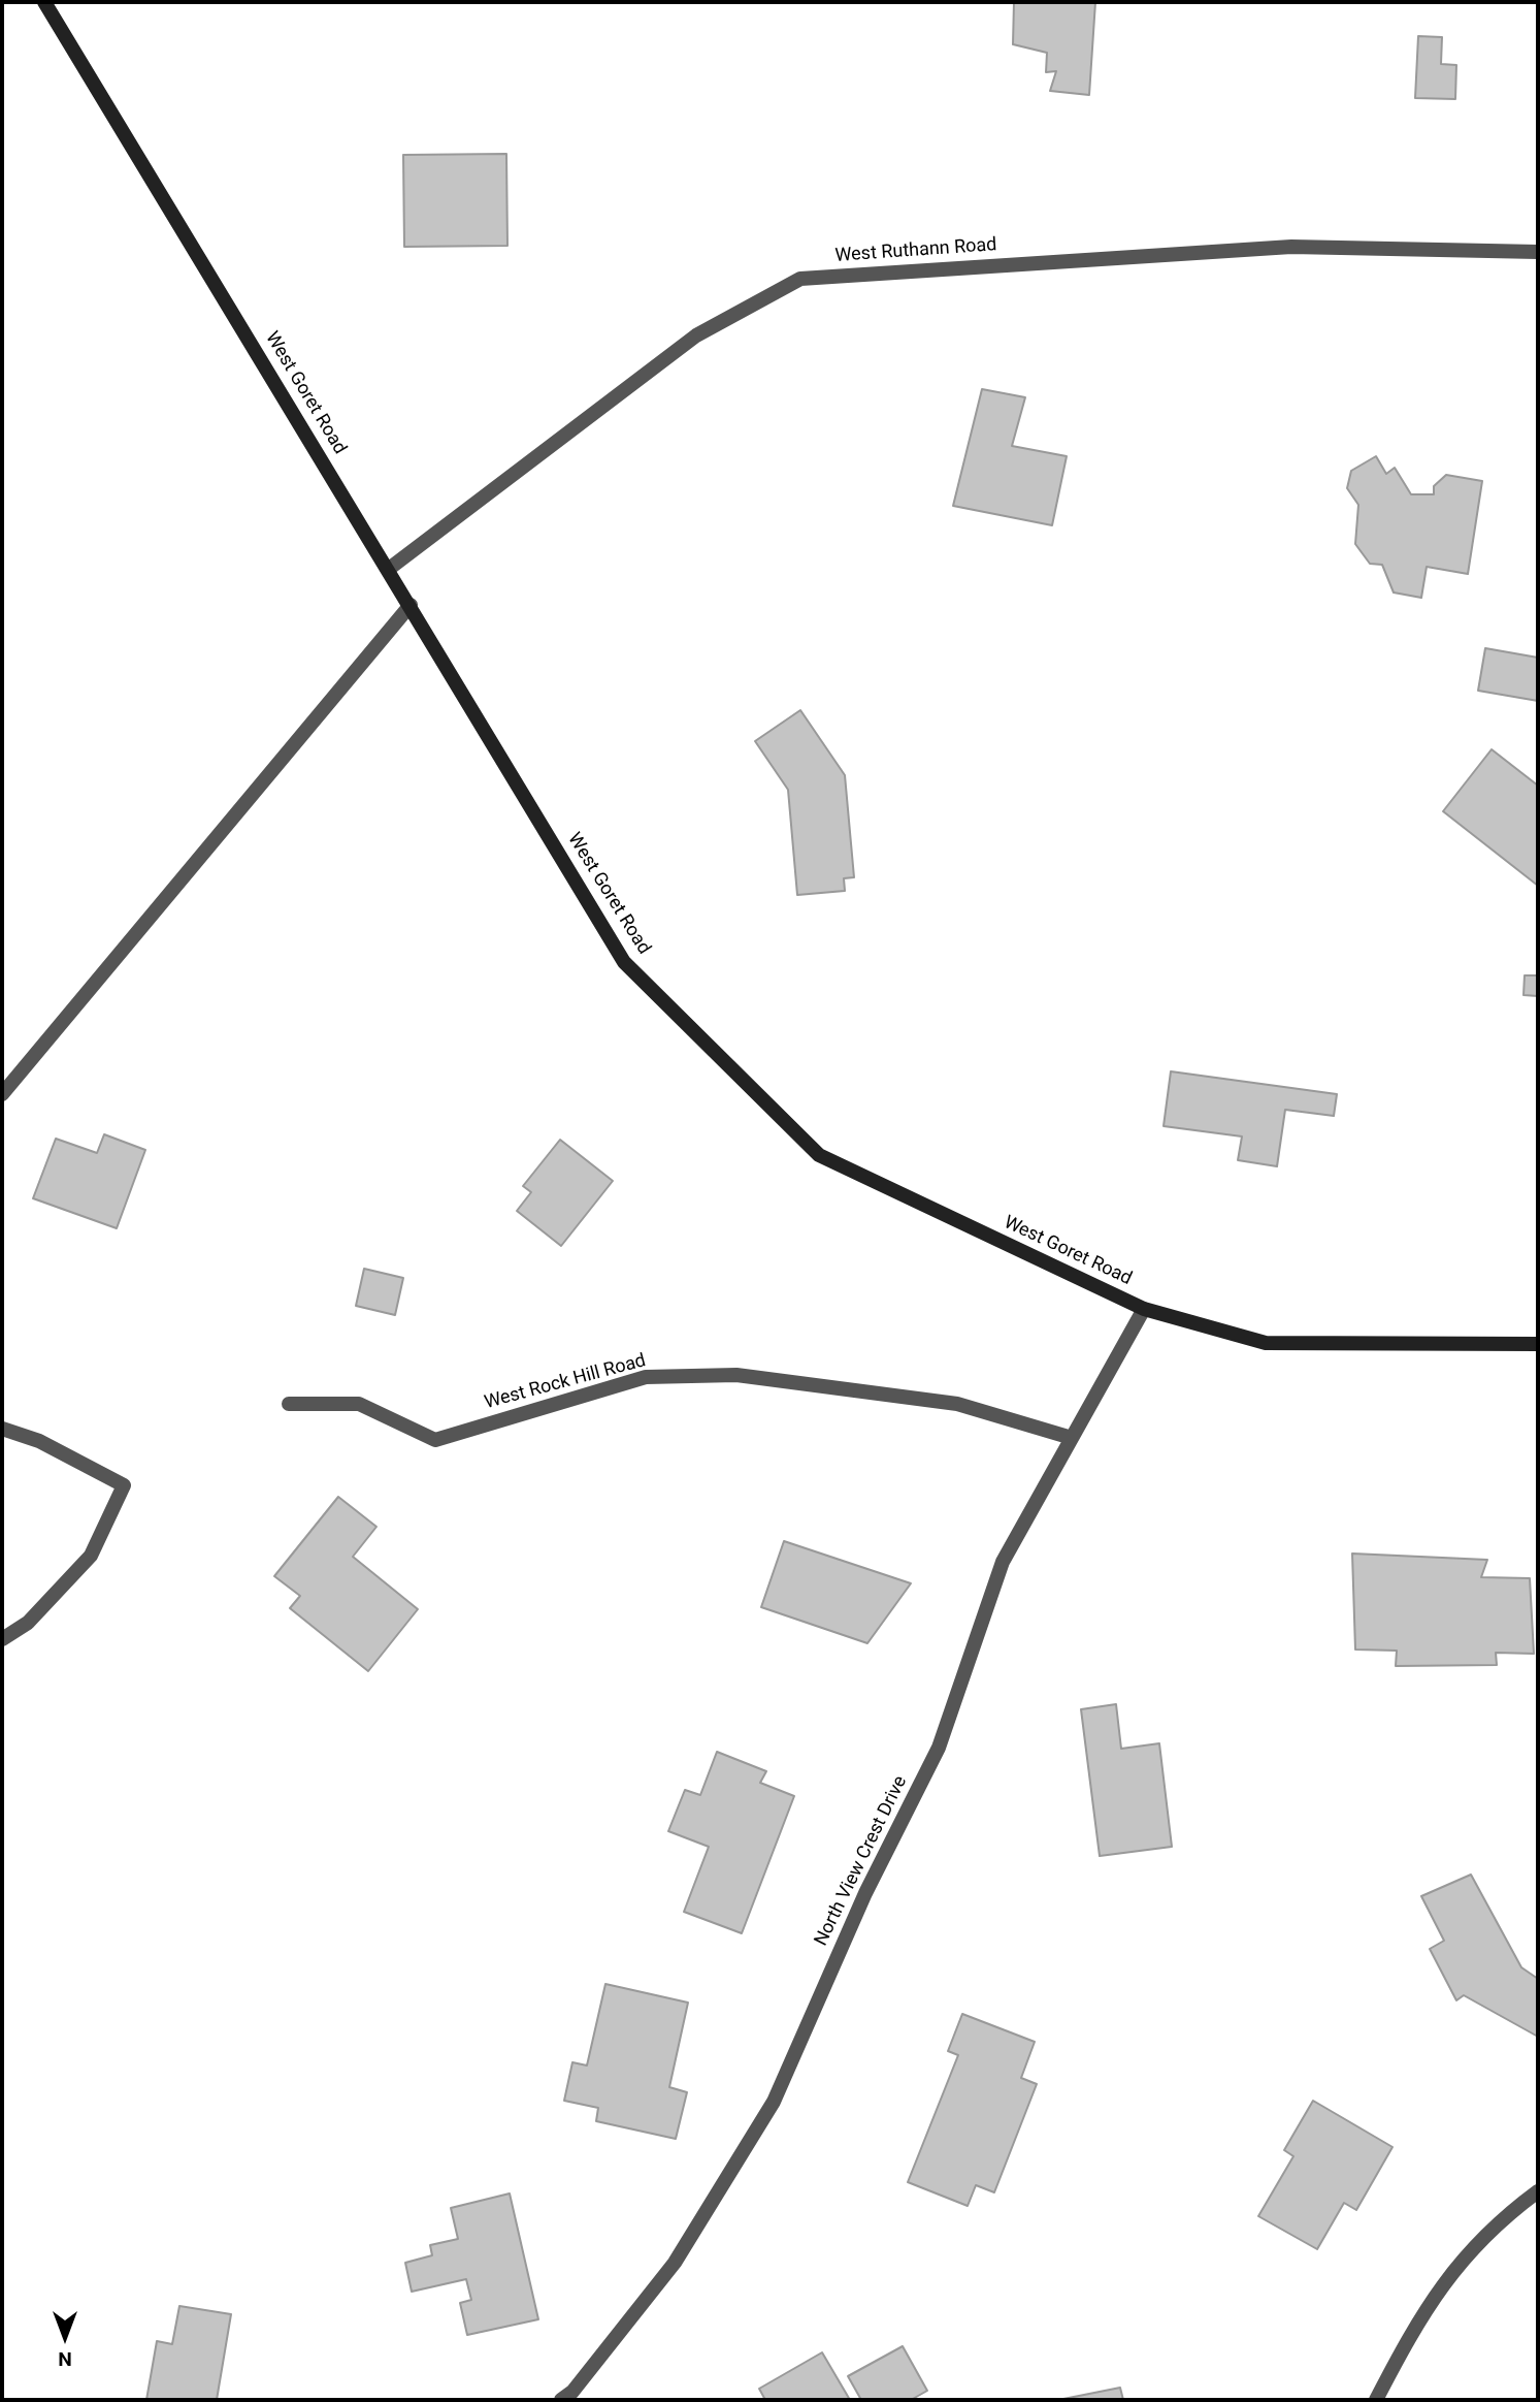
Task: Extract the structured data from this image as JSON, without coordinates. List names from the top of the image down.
{
  "streets": {
    "street": [
      "West Ruthann Road",
      "West Goret Road",
      "West Rock Hill Road",
      "North View Crest Drive"
    ]
  },
  "crossings": [
    ["West Ruthann Road", "West Goret Road"],
    ["West Goret Road", "North View Crest Drive"],
    ["West Rock Hill Road", "North View Crest Drive"]
  ],
  "north": "bottom"
}
